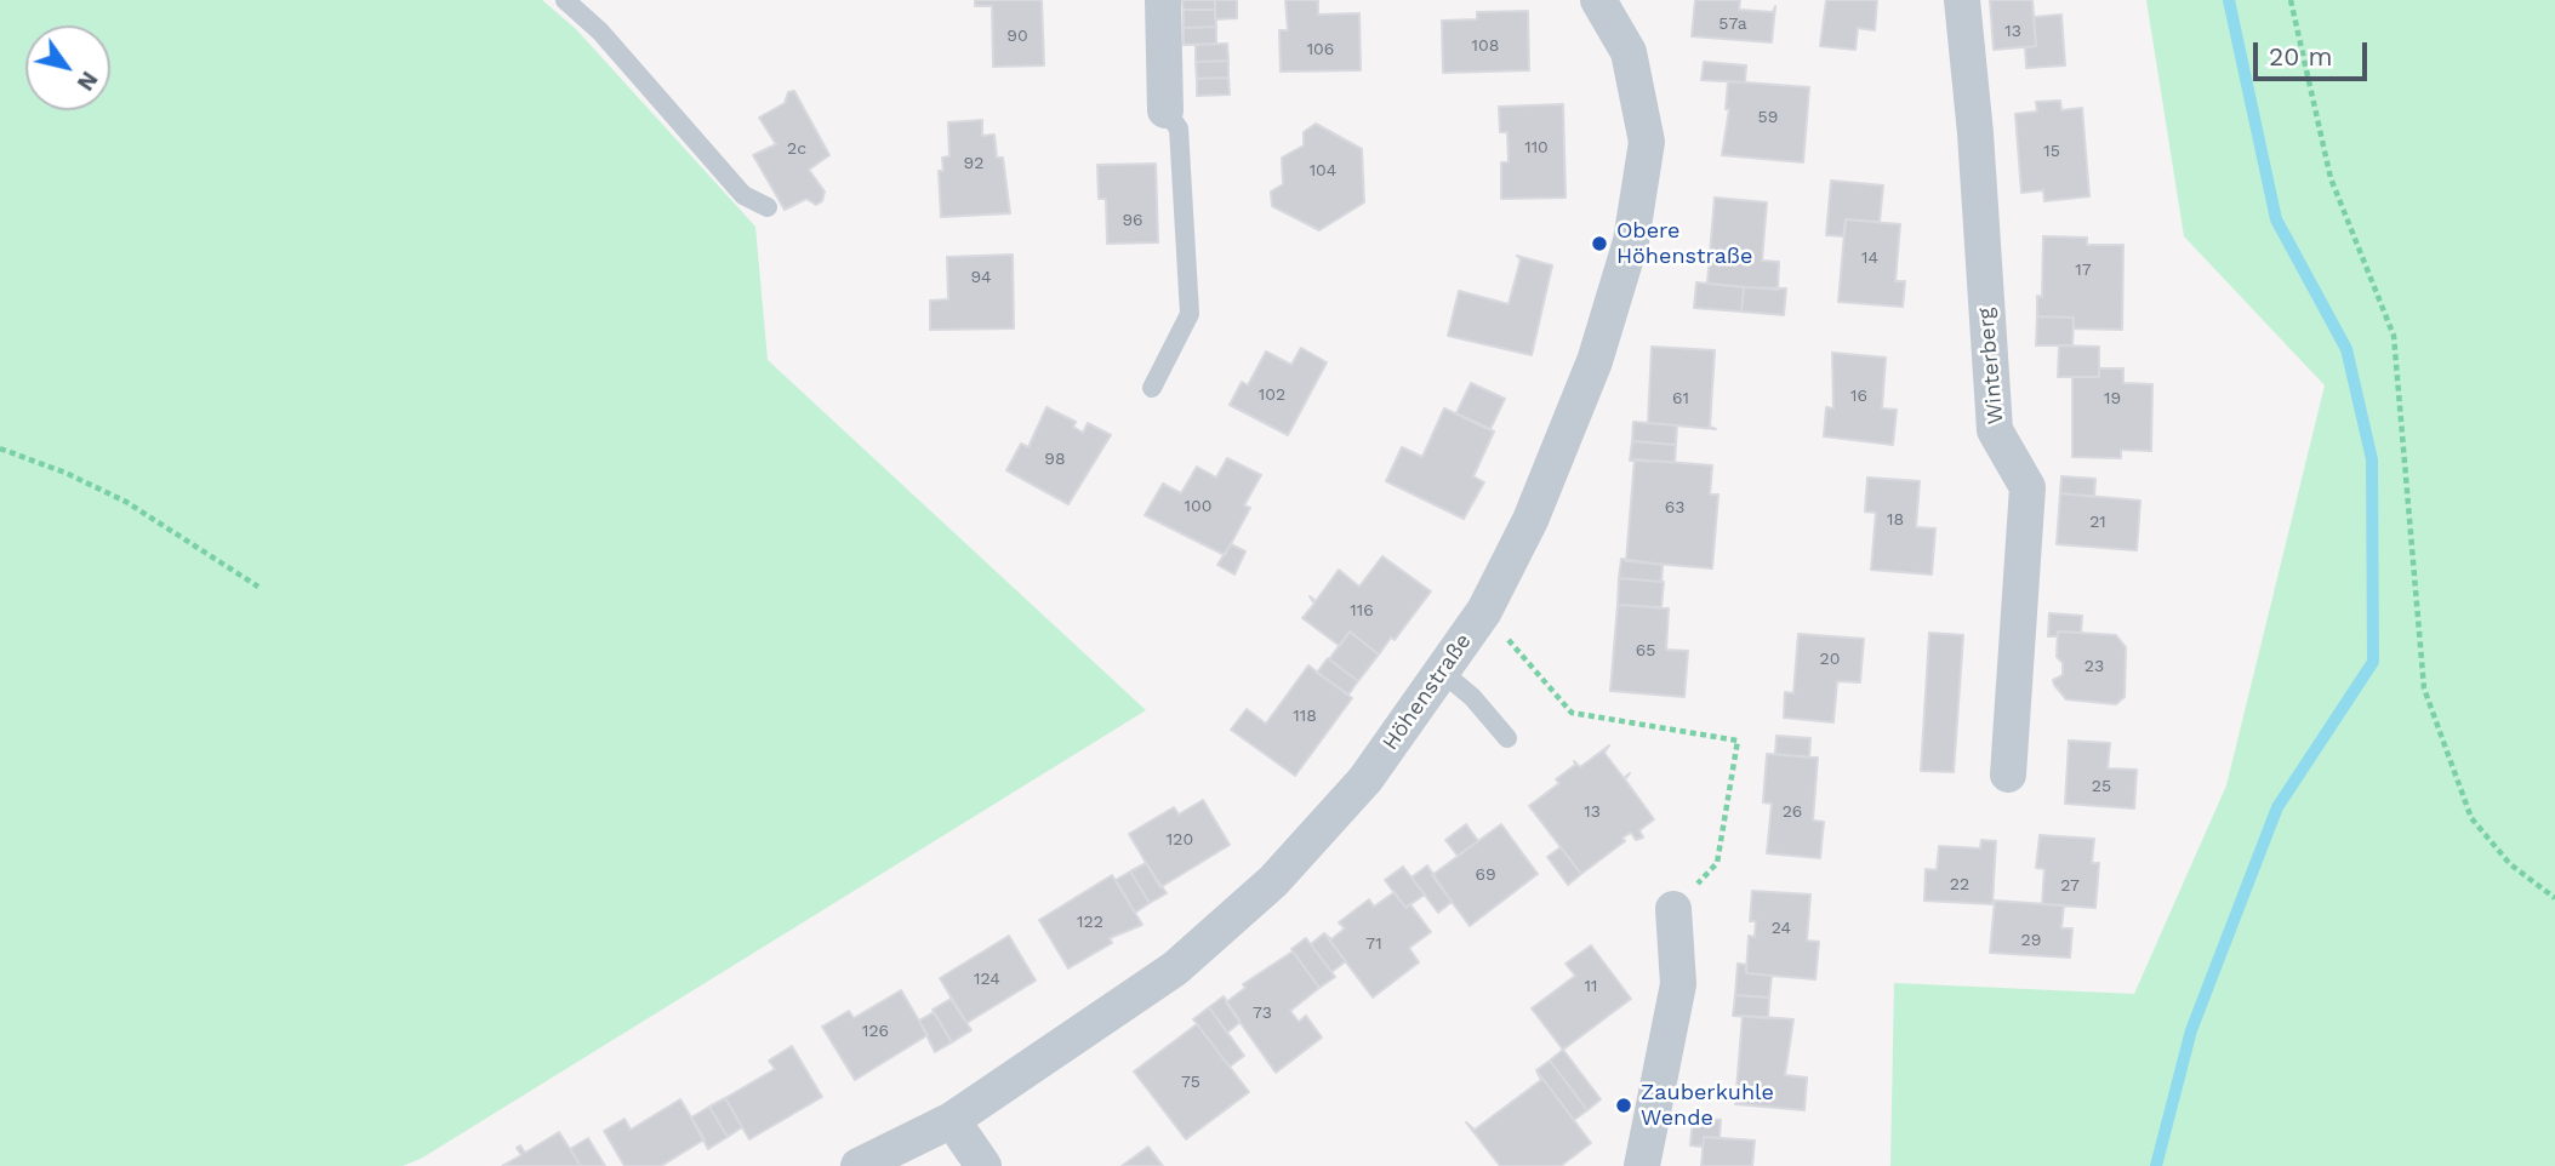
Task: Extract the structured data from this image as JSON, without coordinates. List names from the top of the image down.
{
  "streets": {
    "street": ["Winterberg", "Höhenstraße"]
  },
  "places": ["Obere Höhenstraße", "Zauberkuhle Wende"],
  "house_numbers": [
    "57a",
    "13",
    "90",
    "108",
    "106",
    "59",
    "110",
    "2c",
    "15",
    "92",
    "104",
    "96",
    "14",
    "17",
    "94",
    "102",
    "16",
    "61",
    "19",
    "98",
    "100",
    "63",
    "18",
    "21",
    "116",
    "65",
    "20",
    "23",
    "118",
    "25",
    "13",
    "26",
    "120",
    "69",
    "22",
    "27",
    "122",
    "24",
    "29",
    "71",
    "124",
    "11",
    "73",
    "126",
    "75"
  ],
  "scale_bar": "20 m",
  "north": "bottom right"
}
